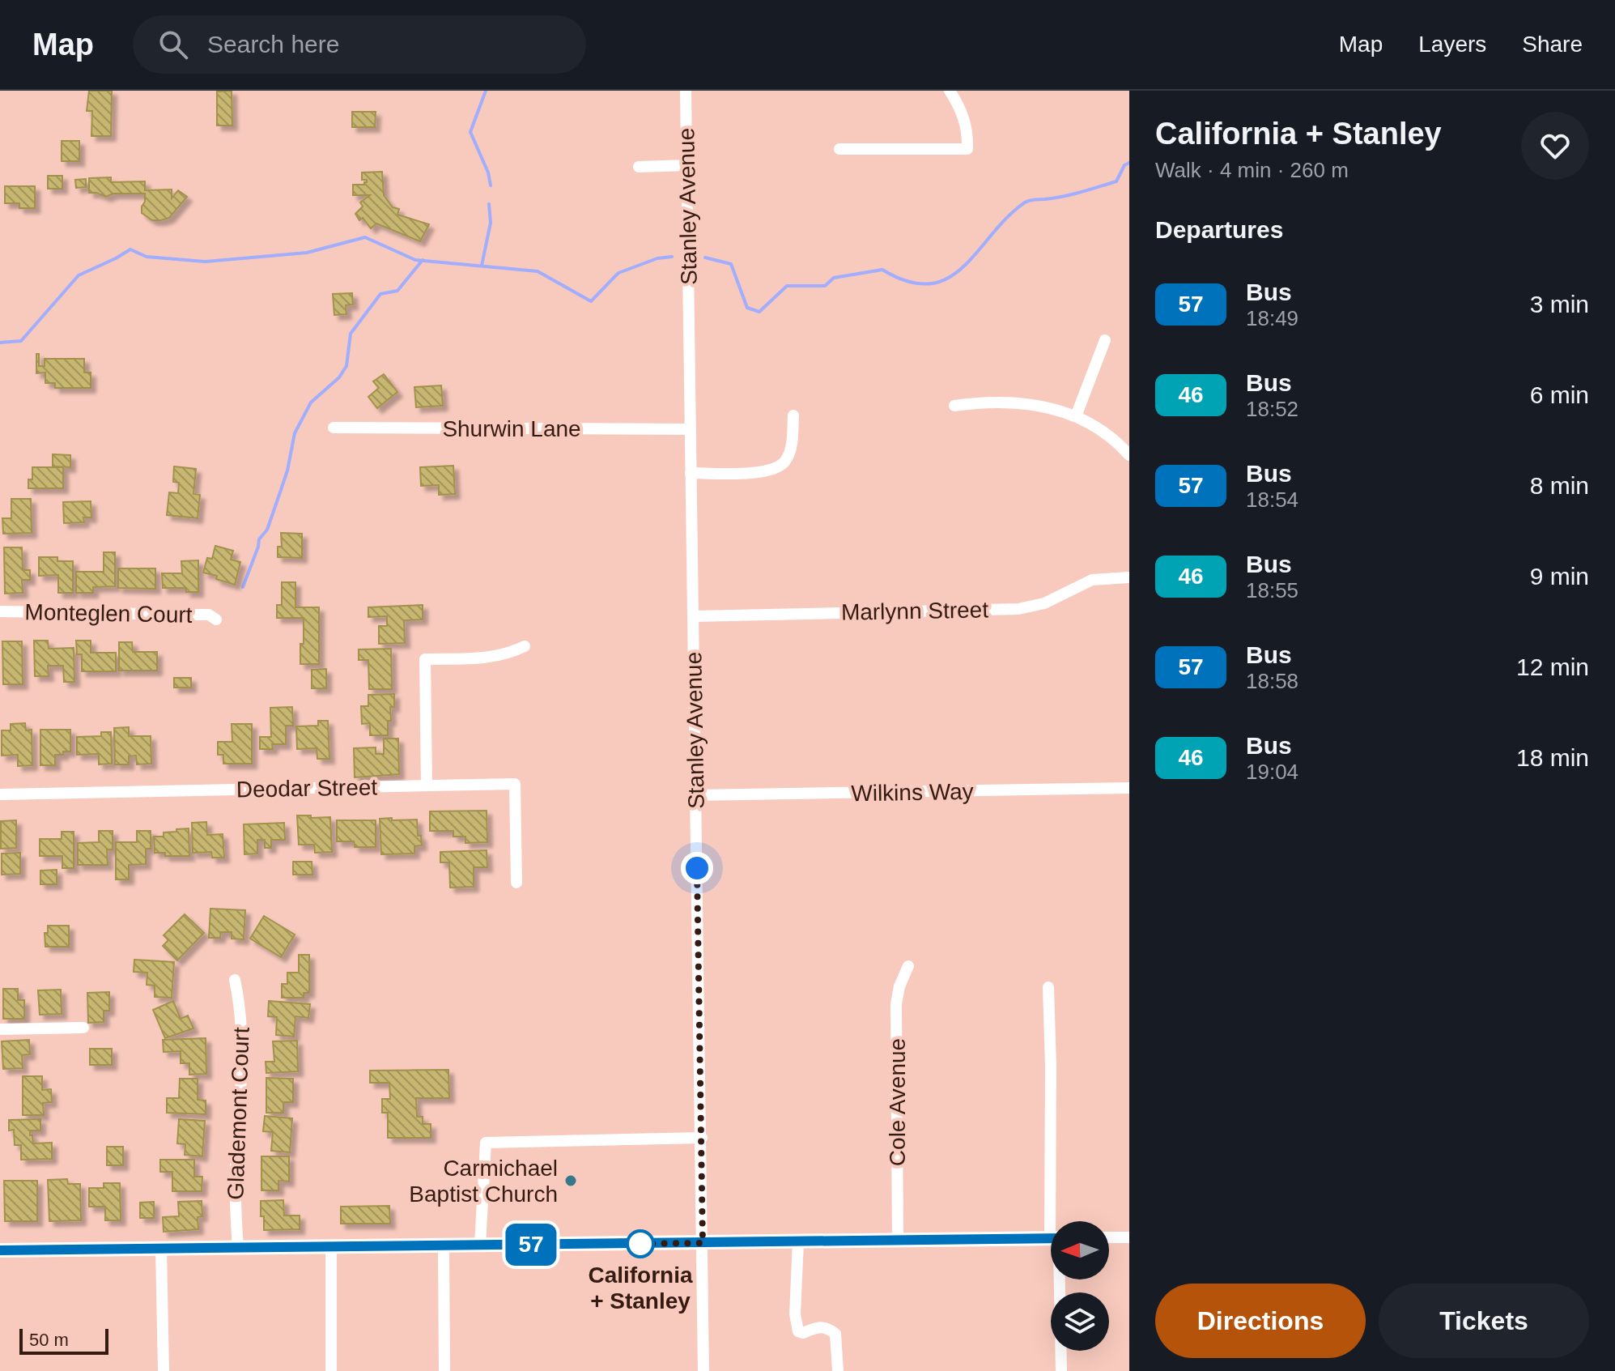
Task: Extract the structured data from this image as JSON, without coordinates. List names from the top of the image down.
{
  "streets": {
    "street": [
      "Stanley Avenue",
      "Shurwin Lane",
      "Marlynn Street",
      "Monteglen Court",
      "Deodar Street",
      "Wilkins Way",
      "Cole Avenue",
      "Glademont Court"
    ]
  },
  "crossings": [
    ["Stanley Avenue", "Shurwin Lane"],
    ["Stanley Avenue", "Marlynn Street"],
    ["Stanley Avenue", "Wilkins Way"]
  ],
  "places": ["Carmichael Baptist Church", "California + Stanley"],
  "lines": ["bus line 57"],
  "scale_bar": "50 m",
  "north": "left",
  "page": {
    "header": "Map",
    "search": "Search here",
    "nav": ["Map", "Layers", "Share"],
    "on_map": "57",
    "heading": [
      ["California + Stanley", "Walk · 4 min · 260 m"],
      "Departures"
    ],
    "list": [
      {
        "mark": "57",
        "name": "Bus",
        "note": "18:49",
        "value": "3 min"
      },
      {
        "mark": "46",
        "name": "Bus",
        "note": "18:52",
        "value": "6 min"
      },
      {
        "mark": "57",
        "name": "Bus",
        "note": "18:54",
        "value": "8 min"
      },
      {
        "mark": "46",
        "name": "Bus",
        "note": "18:55",
        "value": "9 min"
      },
      {
        "mark": "57",
        "name": "Bus",
        "note": "18:58",
        "value": "12 min"
      },
      {
        "mark": "46",
        "name": "Bus",
        "note": "19:04",
        "value": "18 min"
      }
    ],
    "buttons": ["Directions", "Tickets"],
    "scale": "50 m"
  }
}
